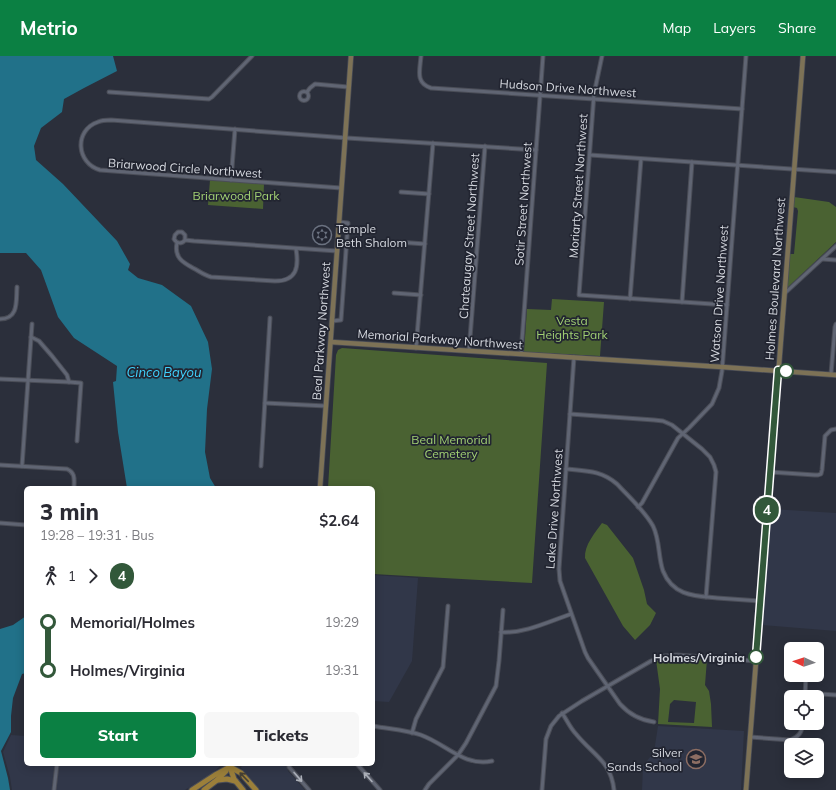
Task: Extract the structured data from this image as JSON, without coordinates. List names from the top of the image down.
{
  "streets": {
    "street": [
      "Hudson Drive Northwest",
      "Briarwood Circle Northwest",
      "Moriarty Street Northwest",
      "Sotir Street Northwest",
      "Chateaugay Street Northwest",
      "Holmes Boulevard Northwest",
      "Watson Drive Northwest",
      "Beal Parkway Northwest",
      "Memorial Parkway Northwest",
      "Lake Drive Northwest"
    ]
  },
  "crossings": [
    ["Hudson Drive Northwest", "Moriarty Street Northwest"],
    ["Hudson Drive Northwest", "Sotir Street Northwest"],
    ["Hudson Drive Northwest", "Watson Drive Northwest"],
    ["Briarwood Circle Northwest", "Sotir Street Northwest"],
    ["Briarwood Circle Northwest", "Chateaugay Street Northwest"],
    ["Briarwood Circle Northwest", "Beal Parkway Northwest"],
    ["Sotir Street Northwest", "Memorial Parkway Northwest"],
    ["Chateaugay Street Northwest", "Memorial Parkway Northwest"],
    ["Holmes Boulevard Northwest", "Memorial Parkway Northwest"],
    ["Watson Drive Northwest", "Memorial Parkway Northwest"],
    ["Beal Parkway Northwest", "Memorial Parkway Northwest"],
    ["Memorial Parkway Northwest", "Lake Drive Northwest"]
  ],
  "water": ["Cinco Bayou"],
  "parks": ["Briarwood Park", "Vesta Heights Park", "Beal Memorial Cemetery"],
  "places": {
    "synagogue": ["Temple Beth Shalom"],
    "other": ["Holmes/Virginia"],
    "school or university": ["Silver Sands School"]
  },
  "lines": ["bus line 4"],
  "north": "left",
  "page": {
    "header": "Metrio",
    "nav": ["Map", "Layers", "Share"],
    "on_map": "4",
    "heading": ["3 min", "19:28 – 19:31 · Bus", "$2.64"],
    "legs": ["1", "4"],
    "list": [
      {
        "name": "Memorial/Holmes",
        "value": "19:29"
      },
      {
        "name": "Holmes/Virginia",
        "value": "19:31"
      }
    ],
    "buttons": ["Start", "Tickets"]
  }
}
